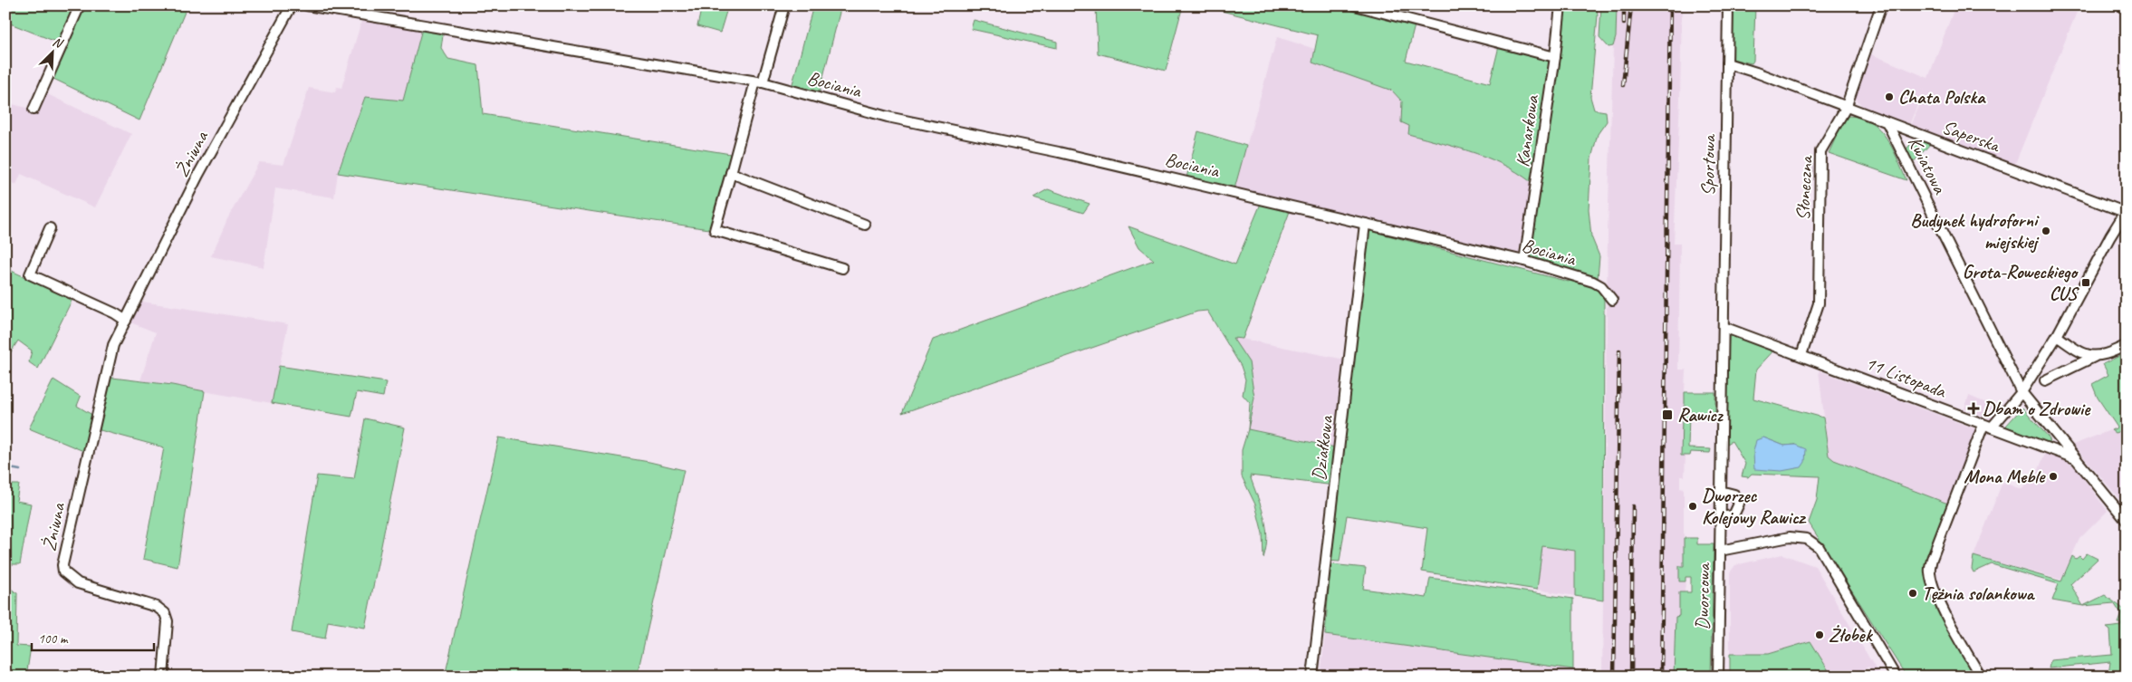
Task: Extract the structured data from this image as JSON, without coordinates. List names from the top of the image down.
{
  "streets": {
    "street": [
      "Bociania",
      "Kanarkowa",
      "Saperska",
      "Żniwna",
      "Kwiatowa",
      "Sportowa",
      "Słoneczna",
      "11 Listopada",
      "Działkowa",
      "Dworcowa"
    ]
  },
  "crossings": [
    ["Bociania", "Kanarkowa"],
    ["Bociania", "Działkowa"],
    ["Saperska", "Kwiatowa"],
    ["Saperska", "Sportowa"],
    ["Saperska", "Słoneczna"],
    ["Kwiatowa", "11 Listopada"],
    ["Sportowa", "11 Listopada"],
    ["Sportowa", "Dworcowa"],
    ["Słoneczna", "11 Listopada"],
    ["11 Listopada", "Dworcowa"]
  ],
  "places": {
    "other": [
      "Chata Polska",
      "Budynek hydroforni miejskiej",
      "Mona Meble",
      "Dworzec Kolejowy Rawicz",
      "Tężnia solankowa",
      "Żłobek"
    ],
    "transit": ["Grota-Roweckiego CUS", "Rawicz"],
    "health": ["Dbam o Zdrowie"]
  },
  "scale_bar": "100 m",
  "north": "top right"
}
